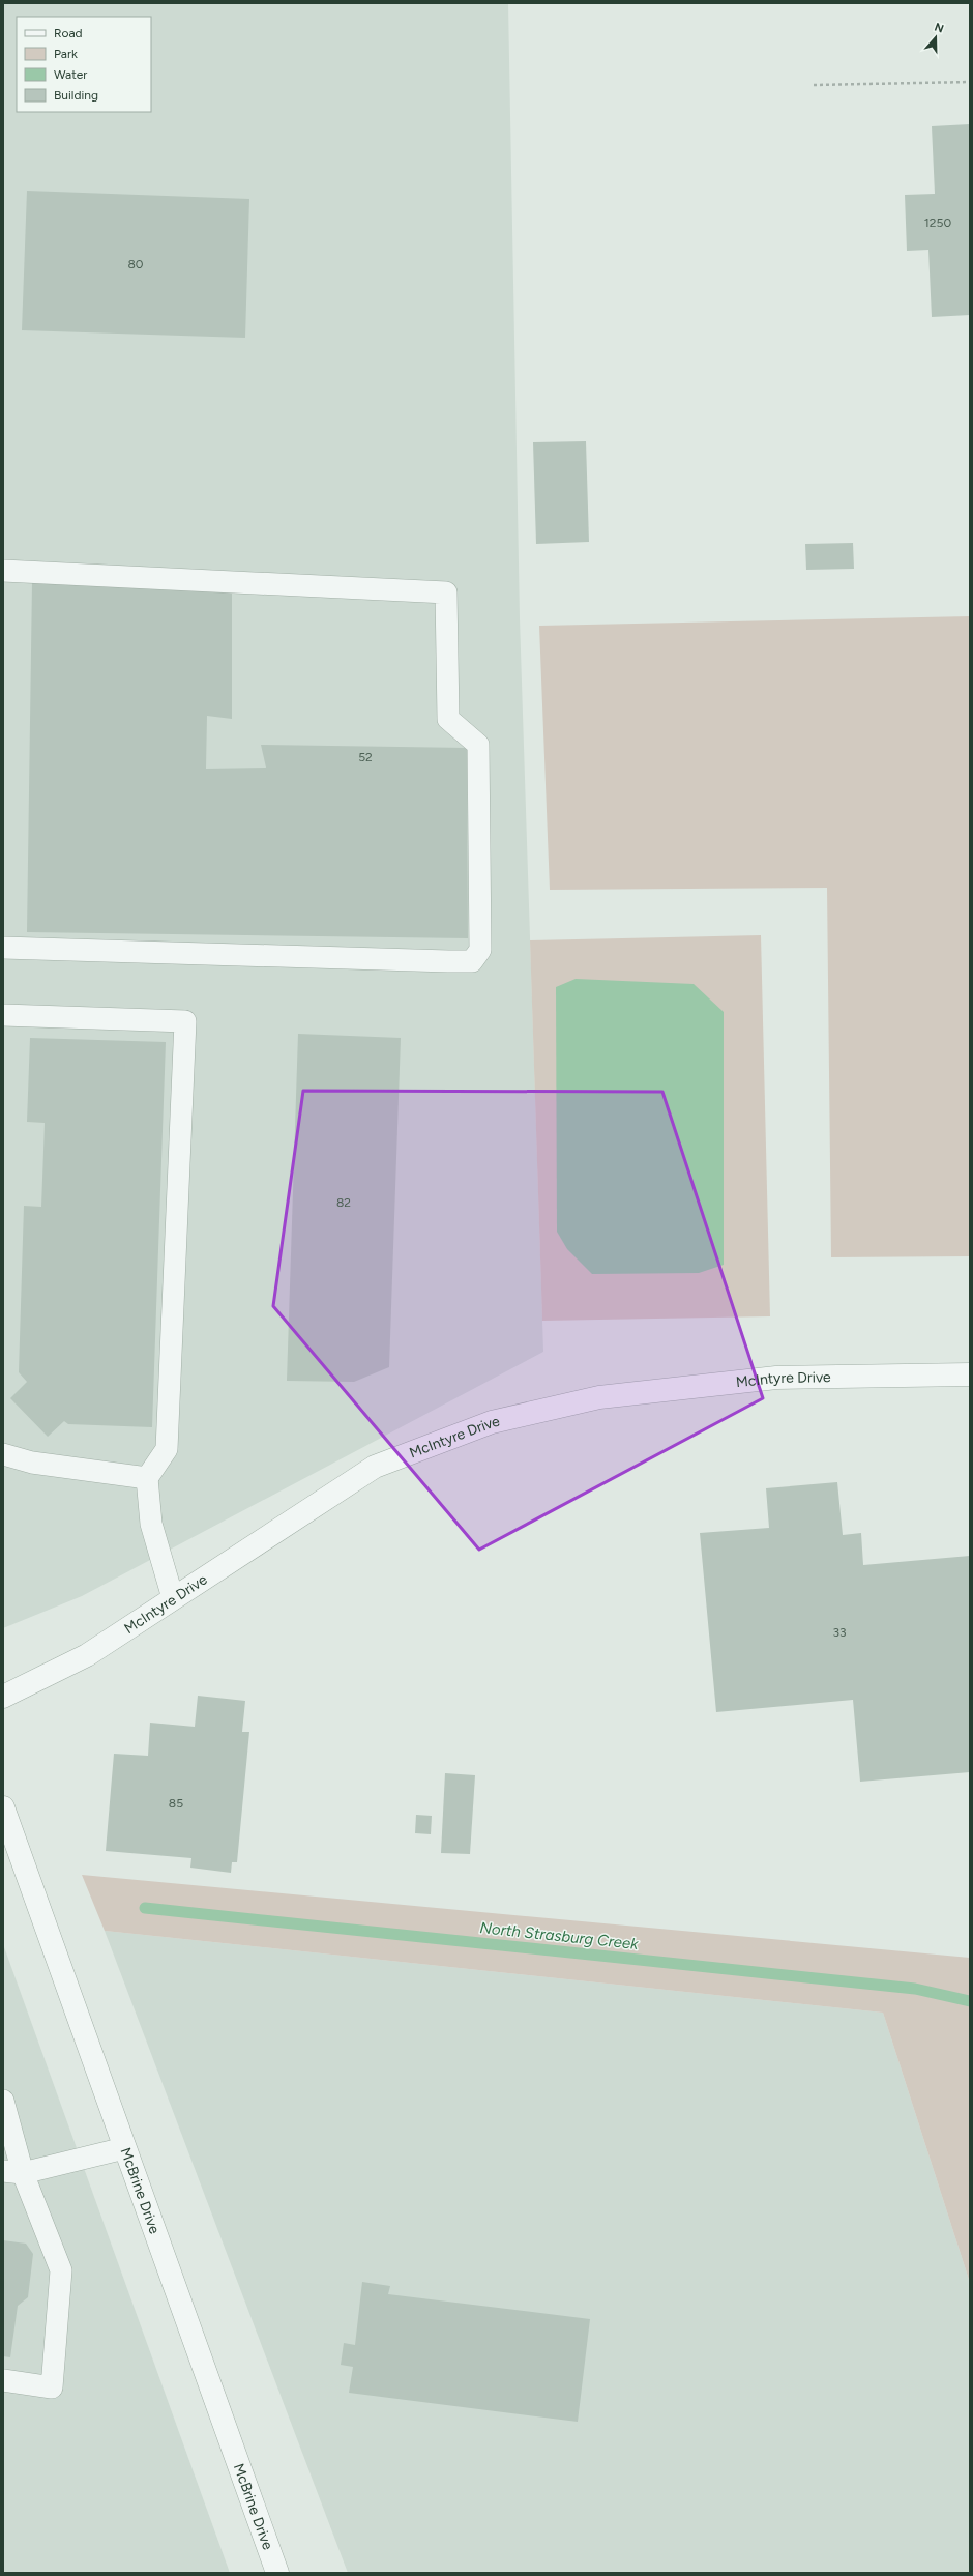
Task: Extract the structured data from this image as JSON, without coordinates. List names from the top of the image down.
{
  "streets": {
    "street": ["McIntyre Drive", "McBrine Drive"]
  },
  "water": ["North Strasburg Creek"],
  "house_numbers": [
    "1250",
    "80",
    "52",
    "82",
    "33",
    "85"
  ],
  "legend": [
    "Road",
    "Park",
    "Water",
    "Building"
  ],
  "north": "top"
}
